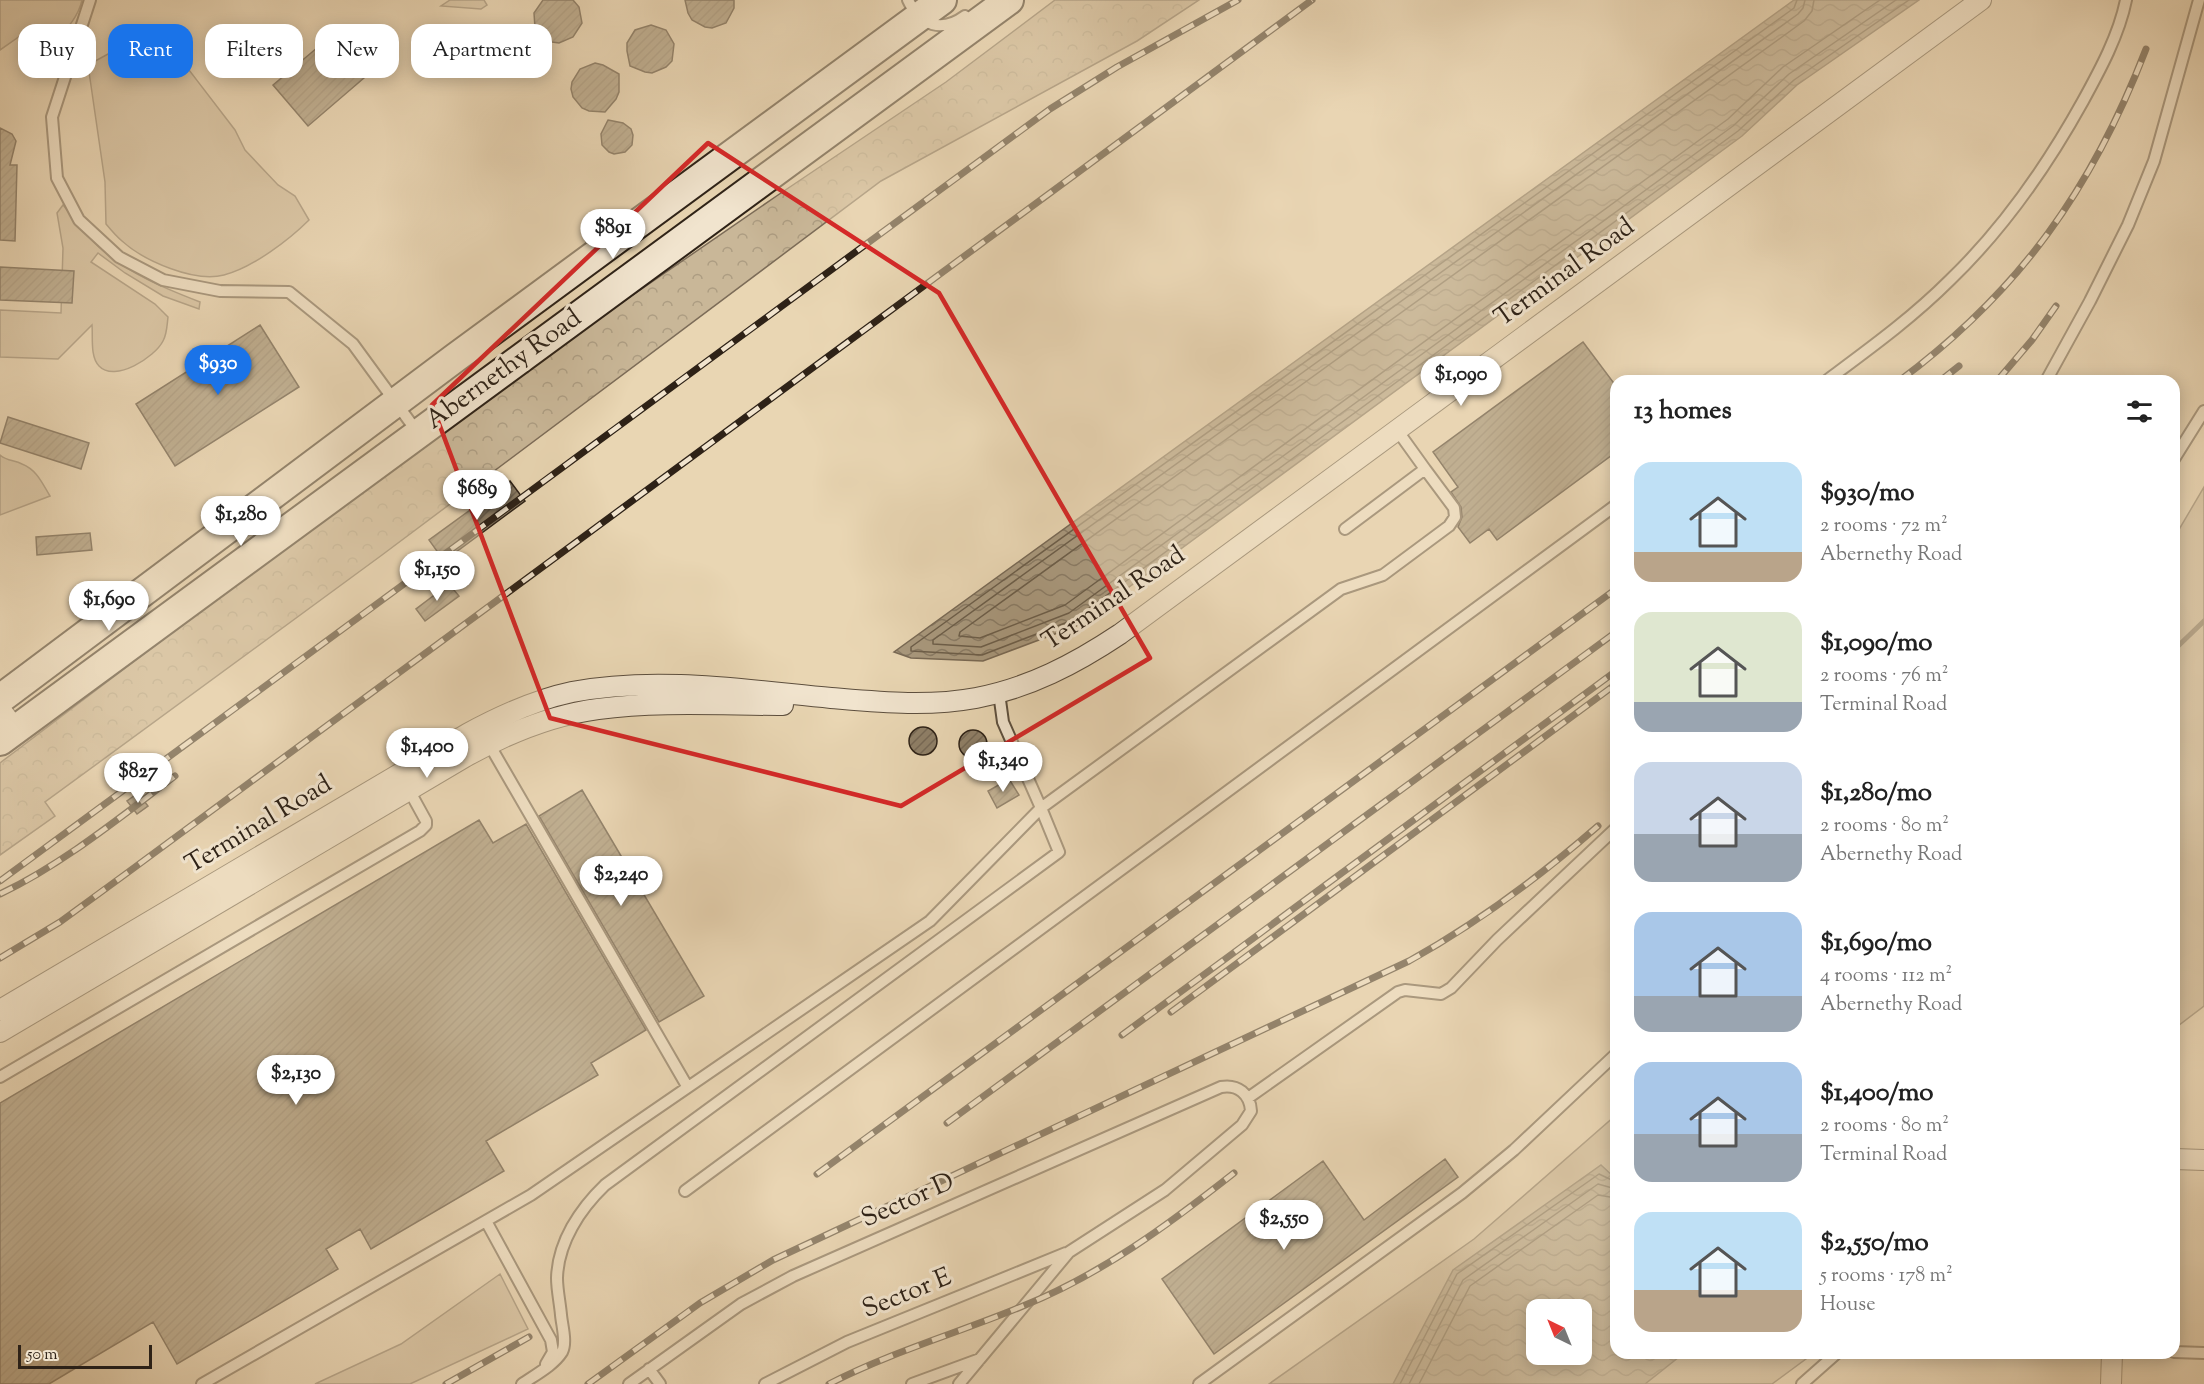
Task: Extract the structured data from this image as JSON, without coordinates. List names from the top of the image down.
{
  "streets": {
    "main road": ["Abernethy Road"],
    "street": ["Terminal Road"],
    "lane": ["Sector D", "Sector E"]
  },
  "scale_bar": "50 m",
  "north": "top left",
  "page": {
    "chip": [
      "Buy",
      "Rent",
      "Filters",
      "New",
      "Apartment"
    ],
    "price": [
      "$891",
      "$930",
      "$1,090",
      "$689",
      "$1,280",
      "$1,150",
      "$1,690",
      "$1,400",
      "$1,340",
      "$827",
      "$2,240",
      "$2,130",
      "$2,550"
    ],
    "heading": "13 homes",
    "list": [
      {
        "name": "$930/mo",
        "note": "2 rooms · 72 m² · Abernethy Road"
      },
      {
        "name": "$1,090/mo",
        "note": "2 rooms · 76 m² · Terminal Road"
      },
      {
        "name": "$1,280/mo",
        "note": "2 rooms · 80 m² · Abernethy Road"
      },
      {
        "name": "$1,690/mo",
        "note": "4 rooms · 112 m² · Abernethy Road"
      },
      {
        "name": "$1,400/mo",
        "note": "2 rooms · 80 m² · Terminal Road"
      },
      {
        "name": "$2,550/mo",
        "note": "5 rooms · 178 m² · House"
      }
    ],
    "scale": "50 m"
  }
}
